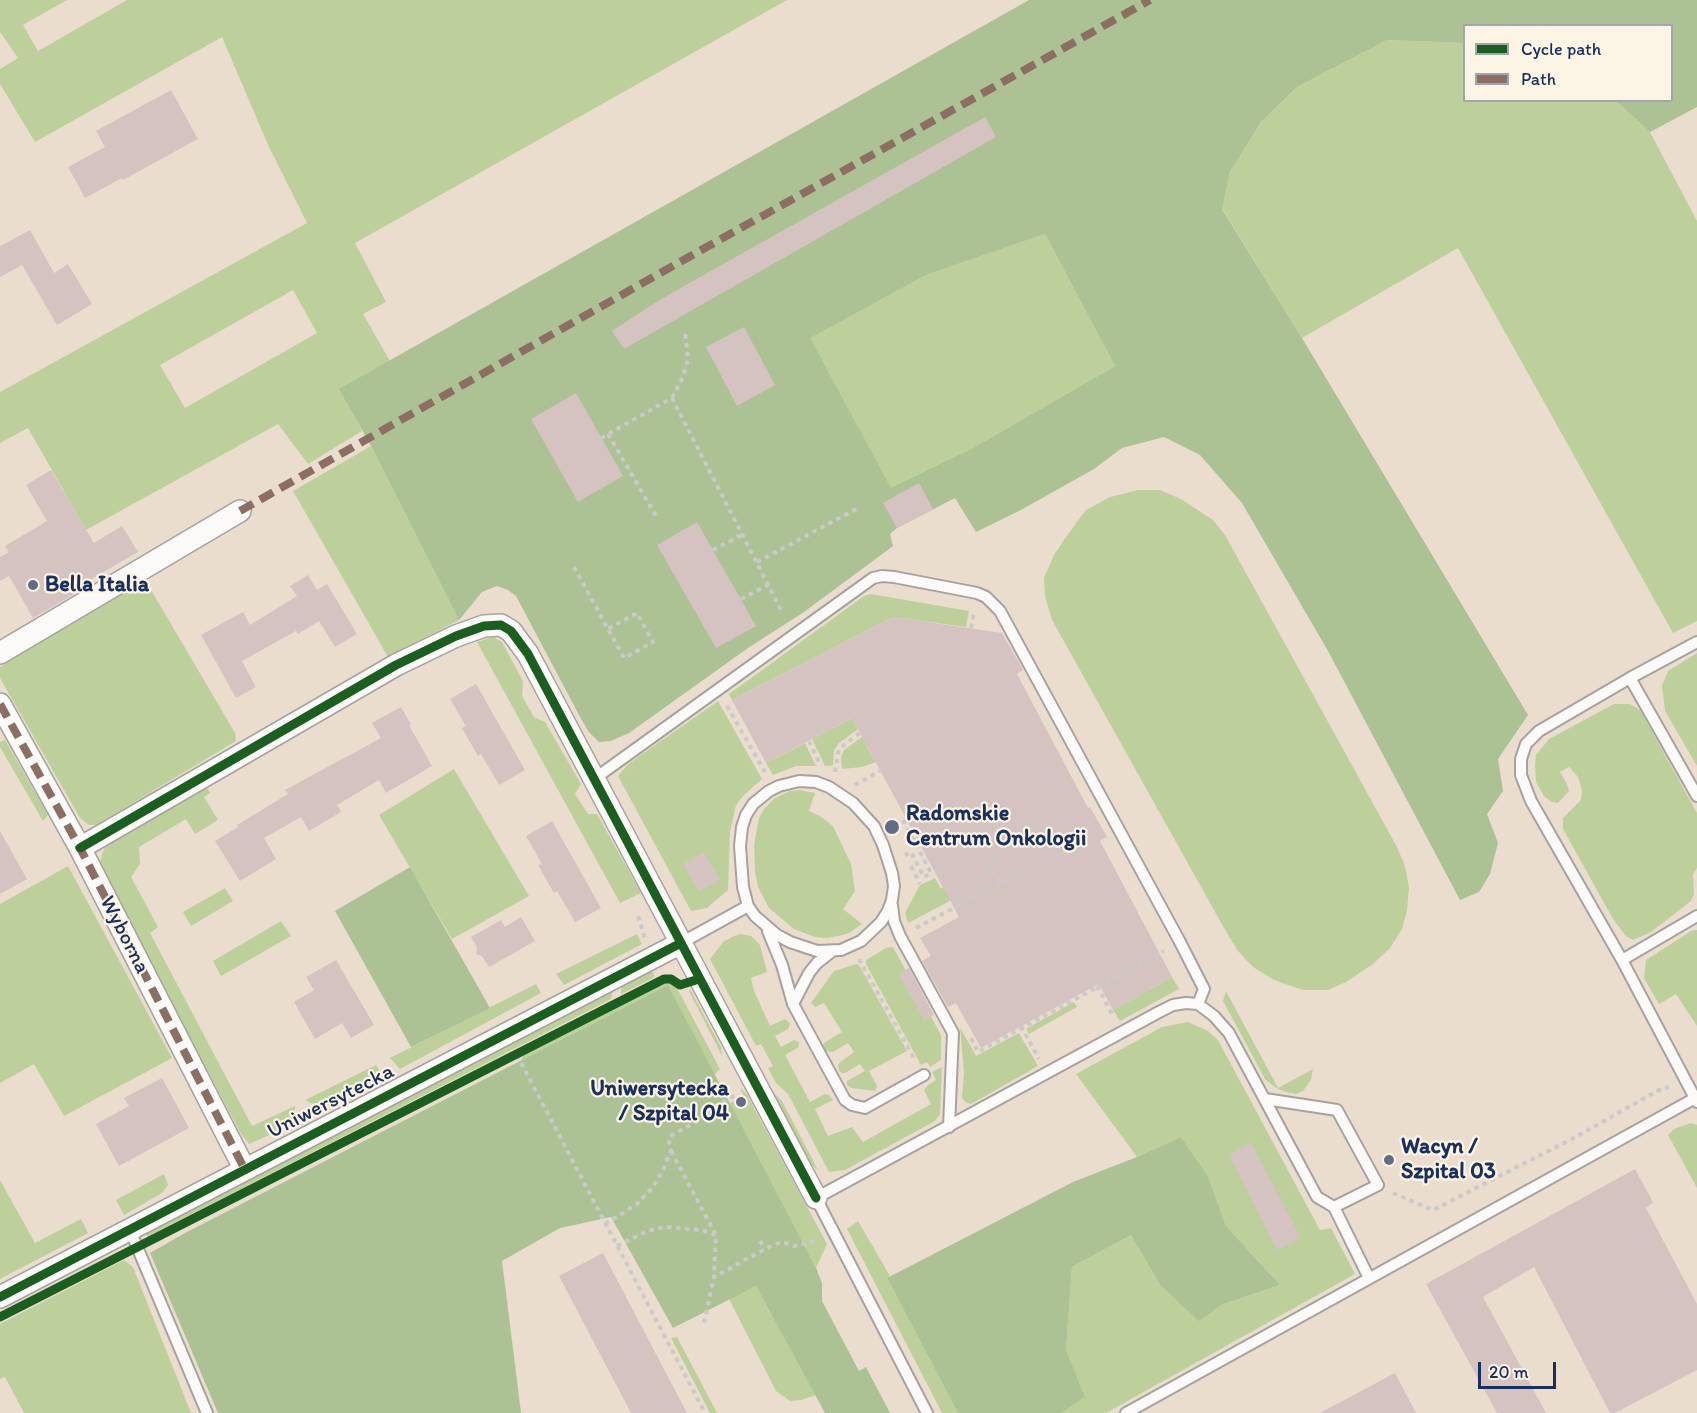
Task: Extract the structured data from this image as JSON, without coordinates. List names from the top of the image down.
{
  "streets": {
    "street": ["Wyborna", "Uniwersytecka"]
  },
  "crossings": [
    ["Wyborna", "Uniwersytecka"]
  ],
  "places": [
    "Bella Italia",
    "Radomskie Centrum Onkologii",
    "Uniwersytecka / Szpital 04",
    "Wacyn / Szpital 03"
  ],
  "legend": ["Cycle path", "Path"],
  "scale_bar": "20 m"
}
